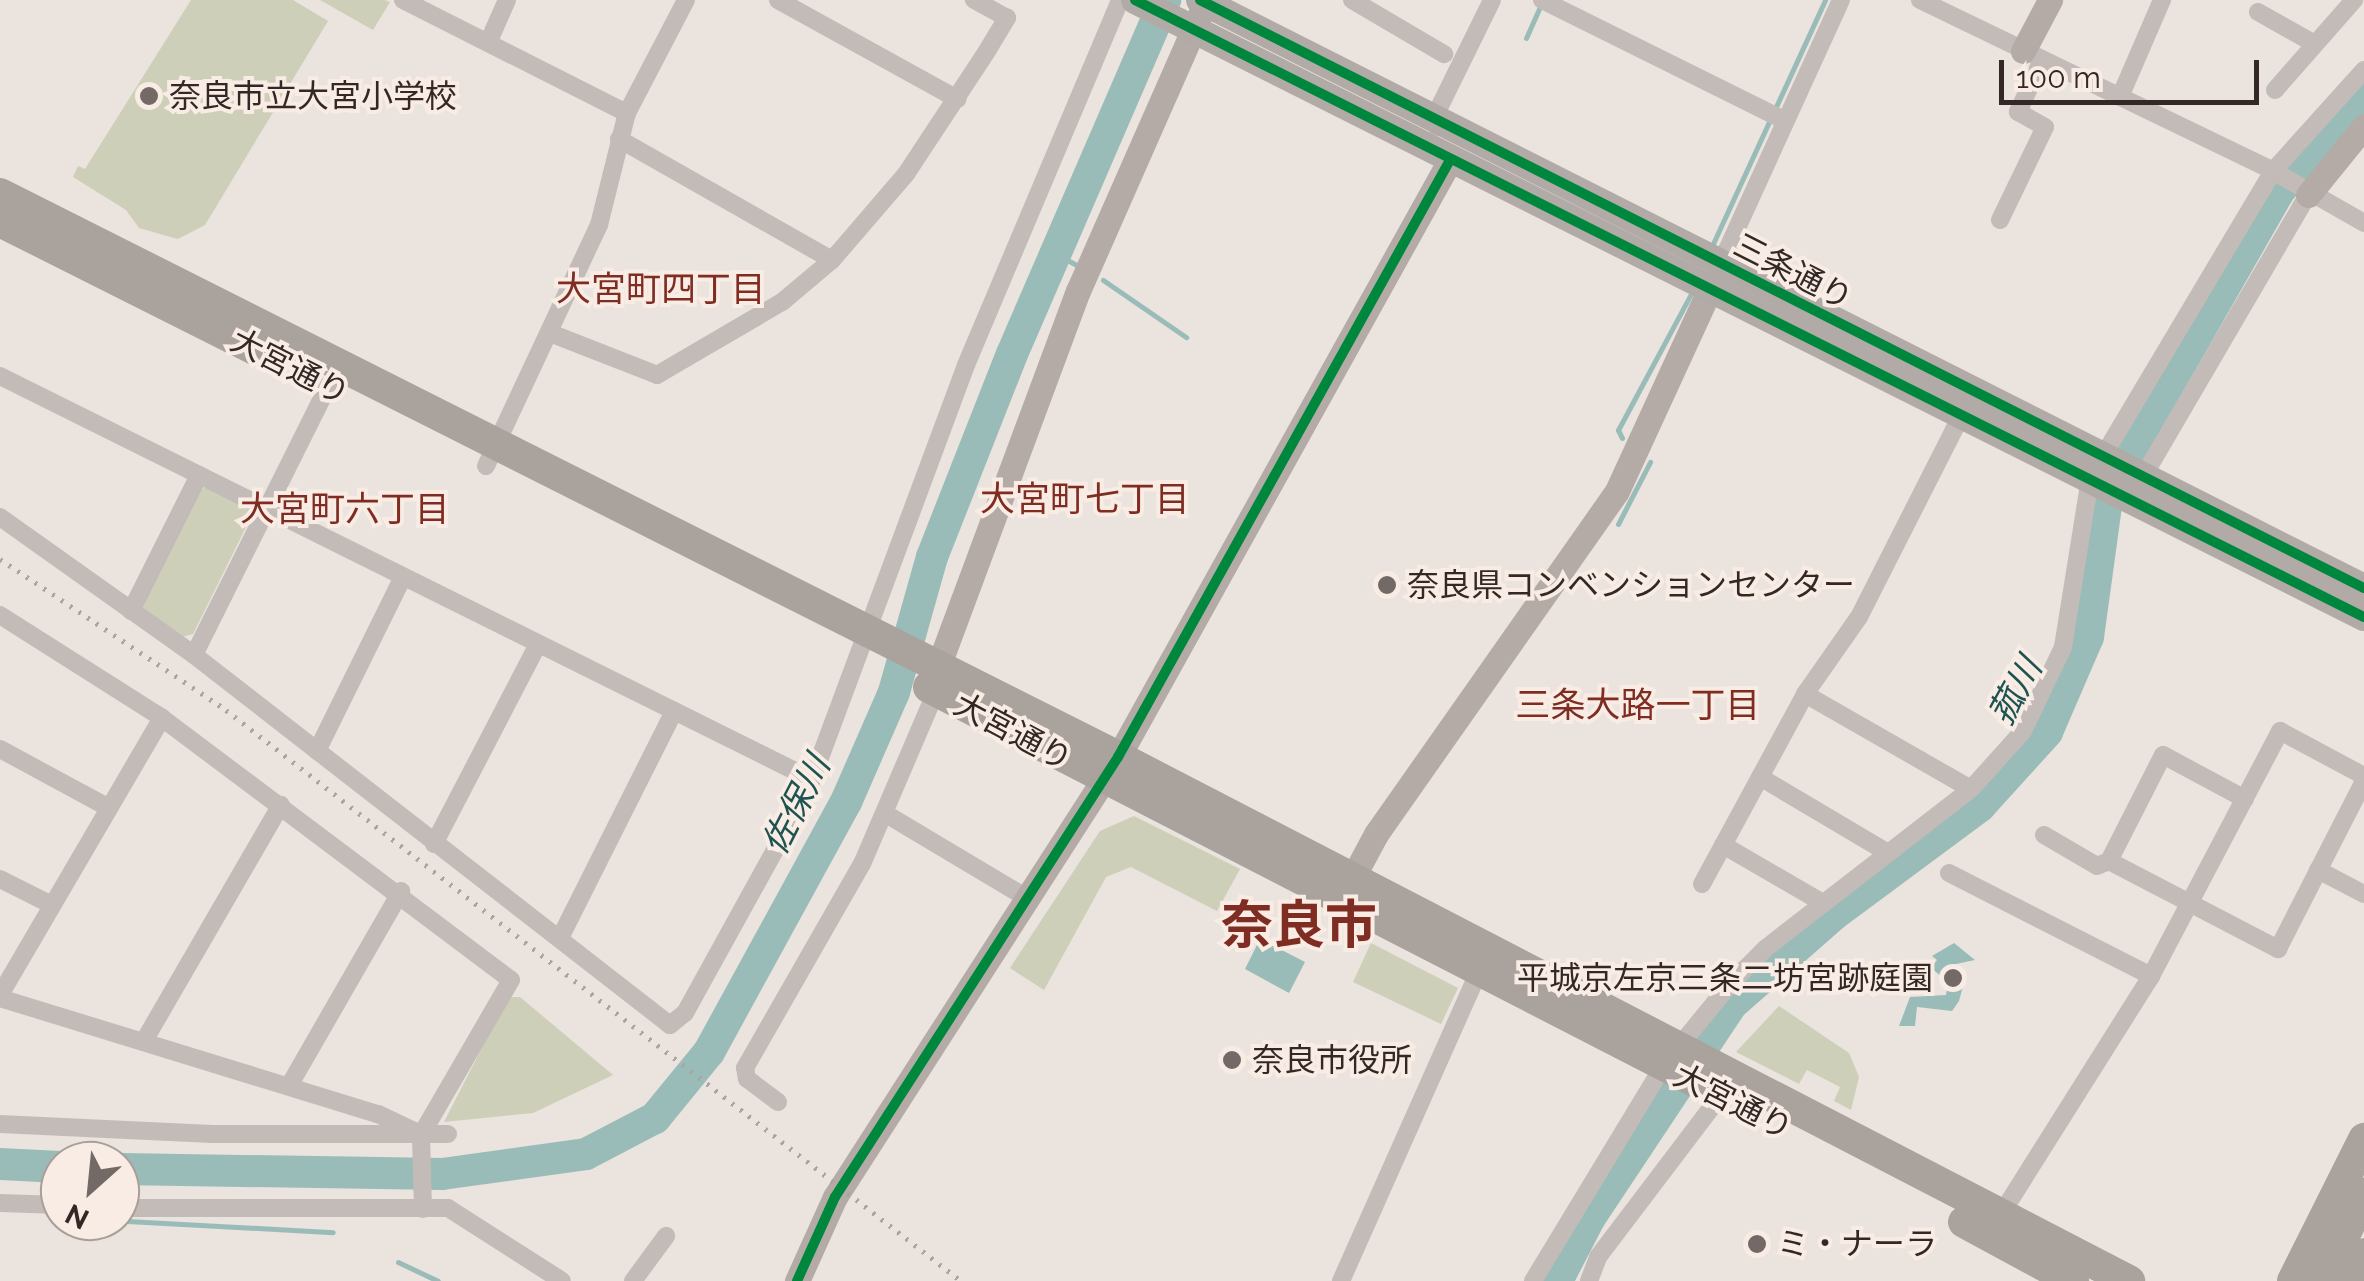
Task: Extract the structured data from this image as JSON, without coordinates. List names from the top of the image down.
{
  "streets": {
    "highway": ["大宮通り"],
    "main road": ["三条通り"]
  },
  "districts": [
    "大宮町四丁目",
    "大宮町七丁目",
    "大宮町六丁目",
    "三条大路一丁目",
    "奈良市"
  ],
  "water": ["菰川", "佐保川"],
  "places": [
    "奈良市立大宮小学校",
    "奈良県コンベンションセンター",
    "平城京左京三条二坊宮跡庭園",
    "奈良市役所",
    "ミ・ナーラ"
  ],
  "scale_bar": "100 m",
  "north": "bottom left"
}
